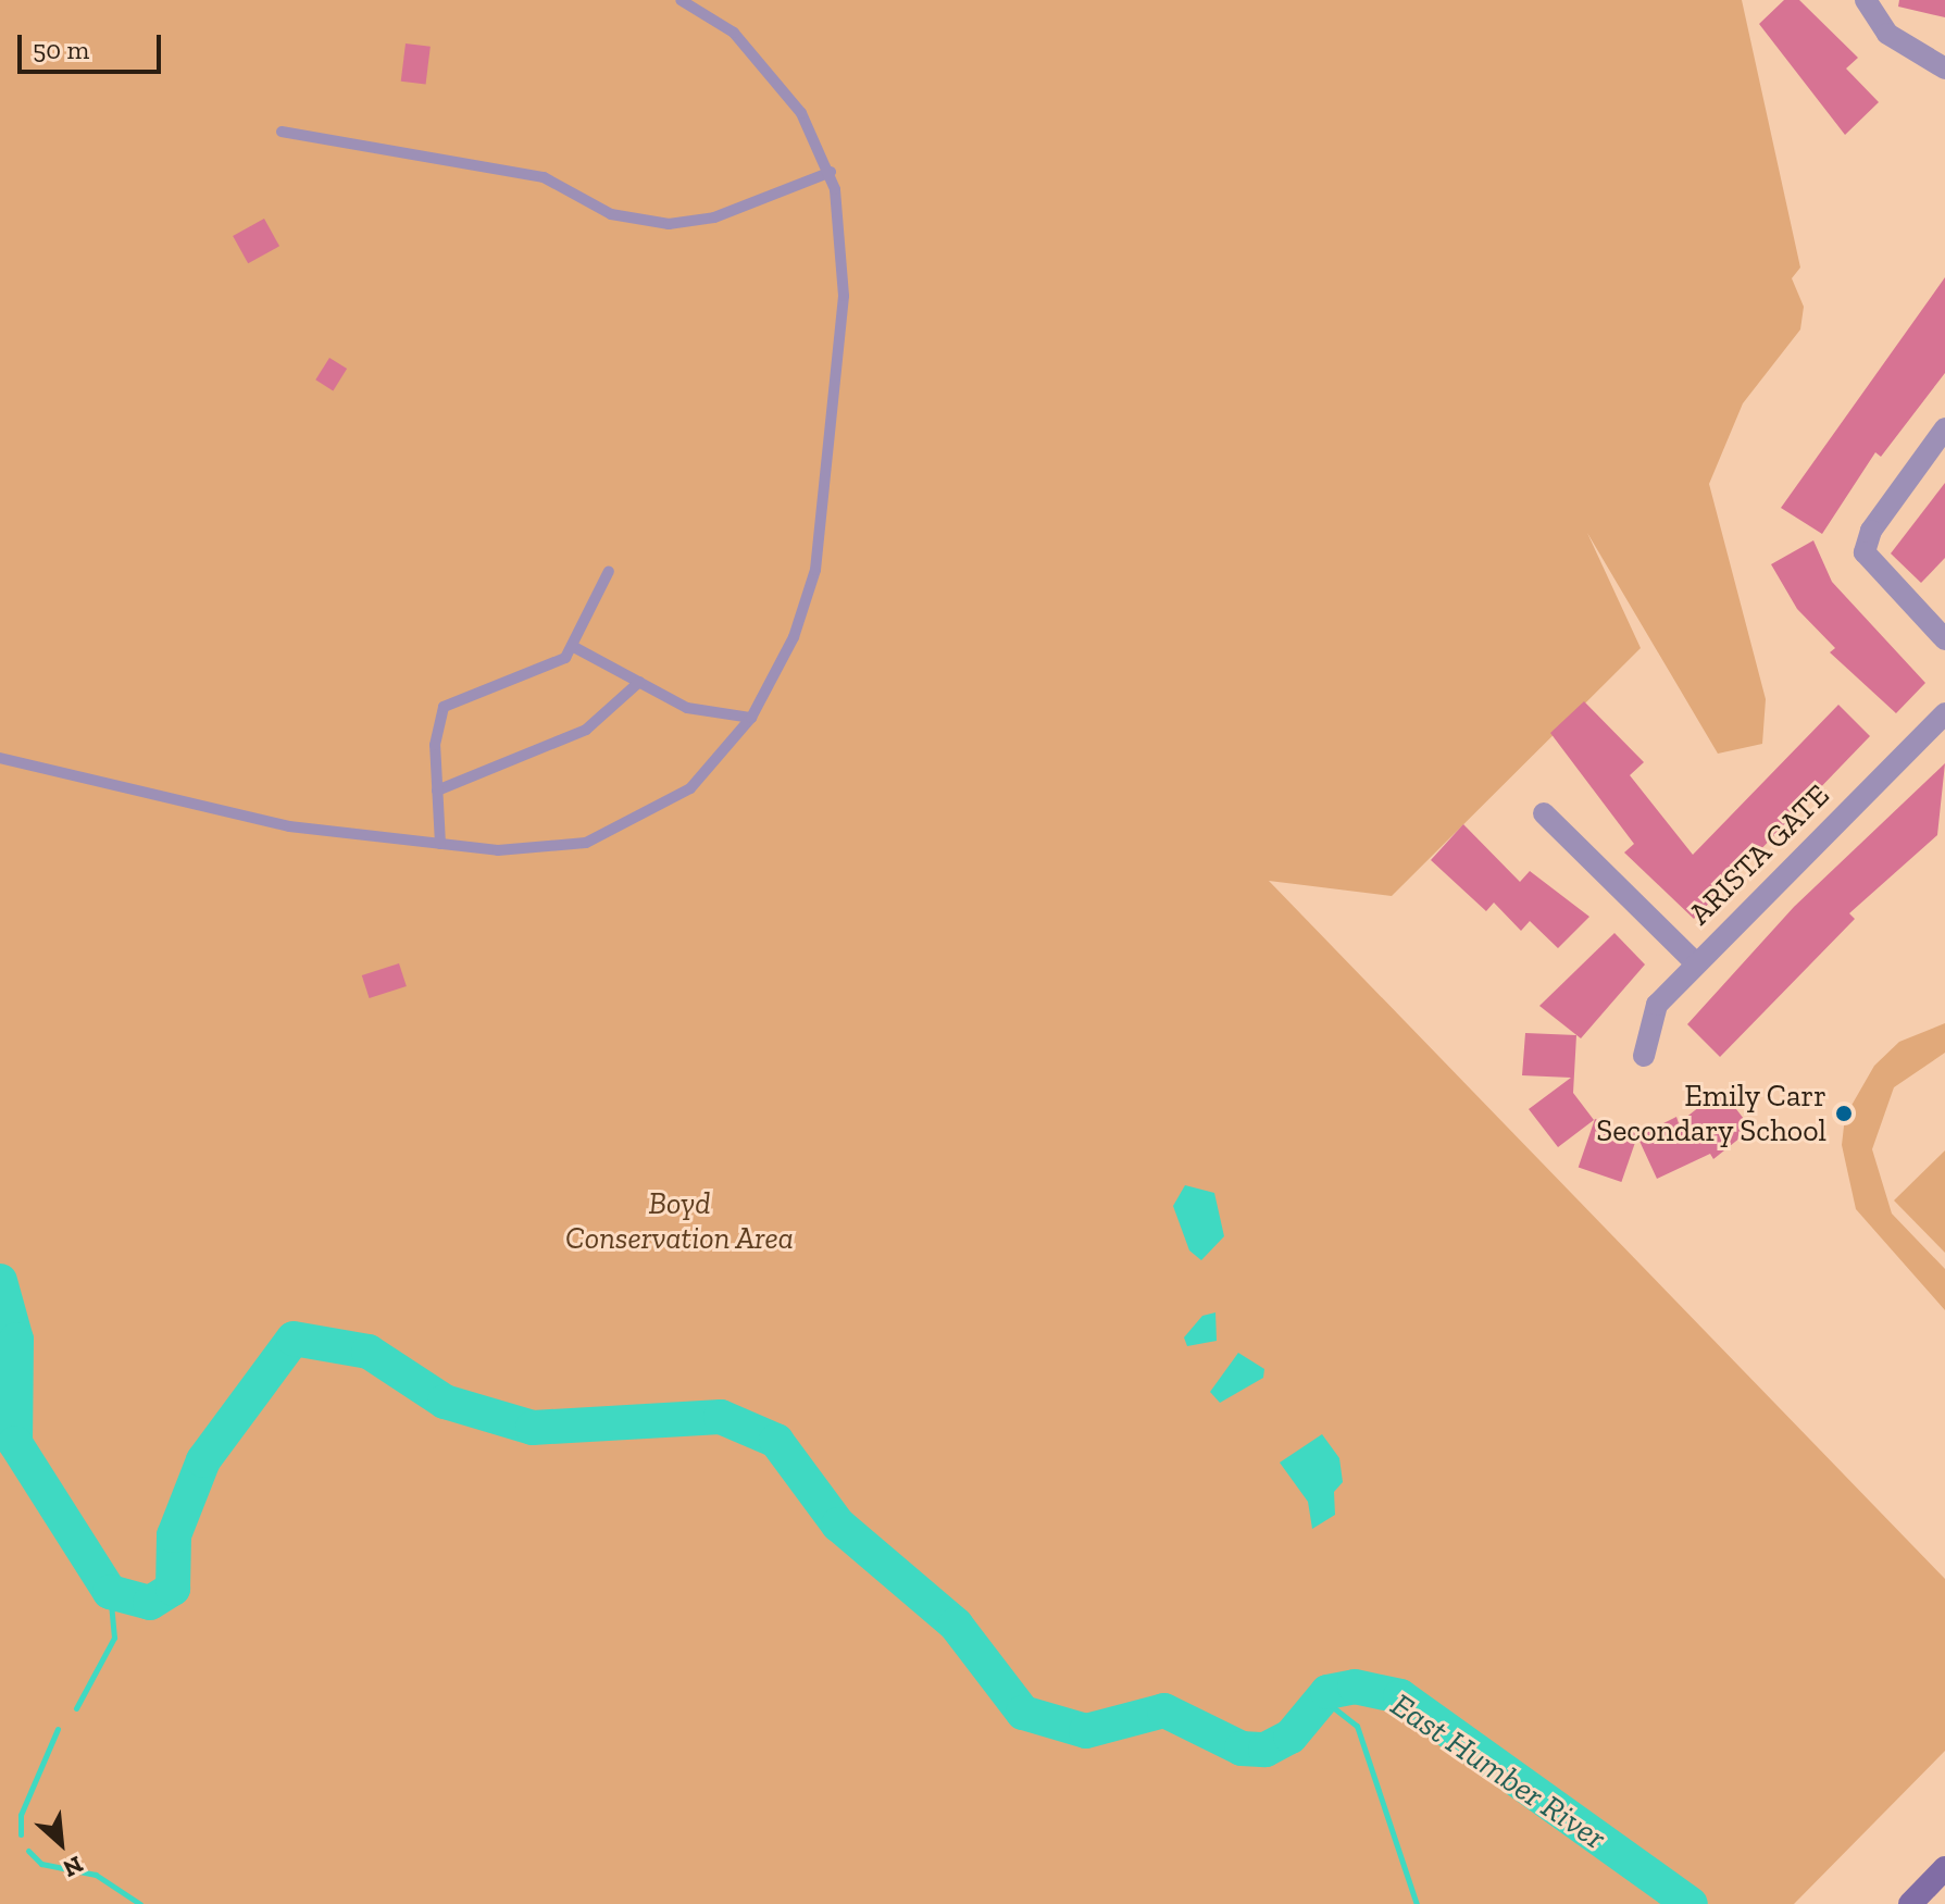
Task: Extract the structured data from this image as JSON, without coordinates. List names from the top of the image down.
{
  "streets": {
    "street": ["ARISTA GATE"]
  },
  "water": ["East Humber River"],
  "parks": ["Boyd Conservation Area"],
  "places": ["Emily Carr Secondary School"],
  "scale_bar": "50 m",
  "north": "bottom right"
}
